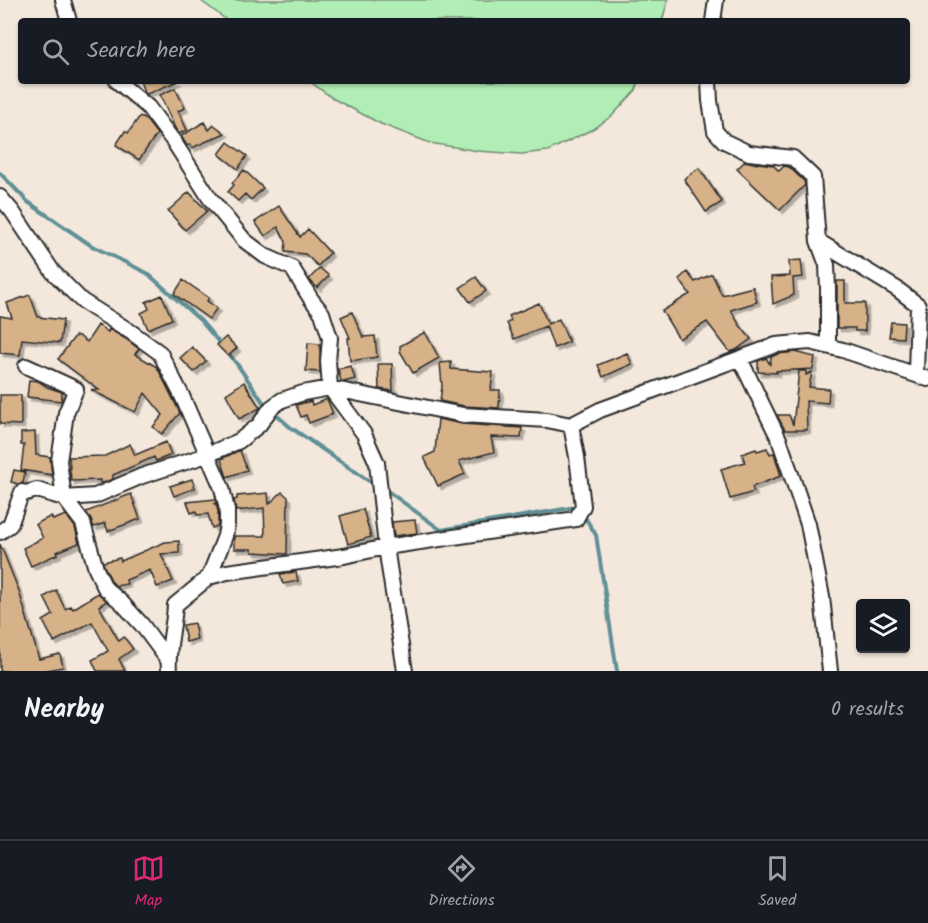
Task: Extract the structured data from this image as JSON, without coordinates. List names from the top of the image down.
{
  "page": {
    "search": "Search here",
    "heading": ["Nearby", "0 results"],
    "nav": ["Map", "Directions", "Saved"]
  }
}
